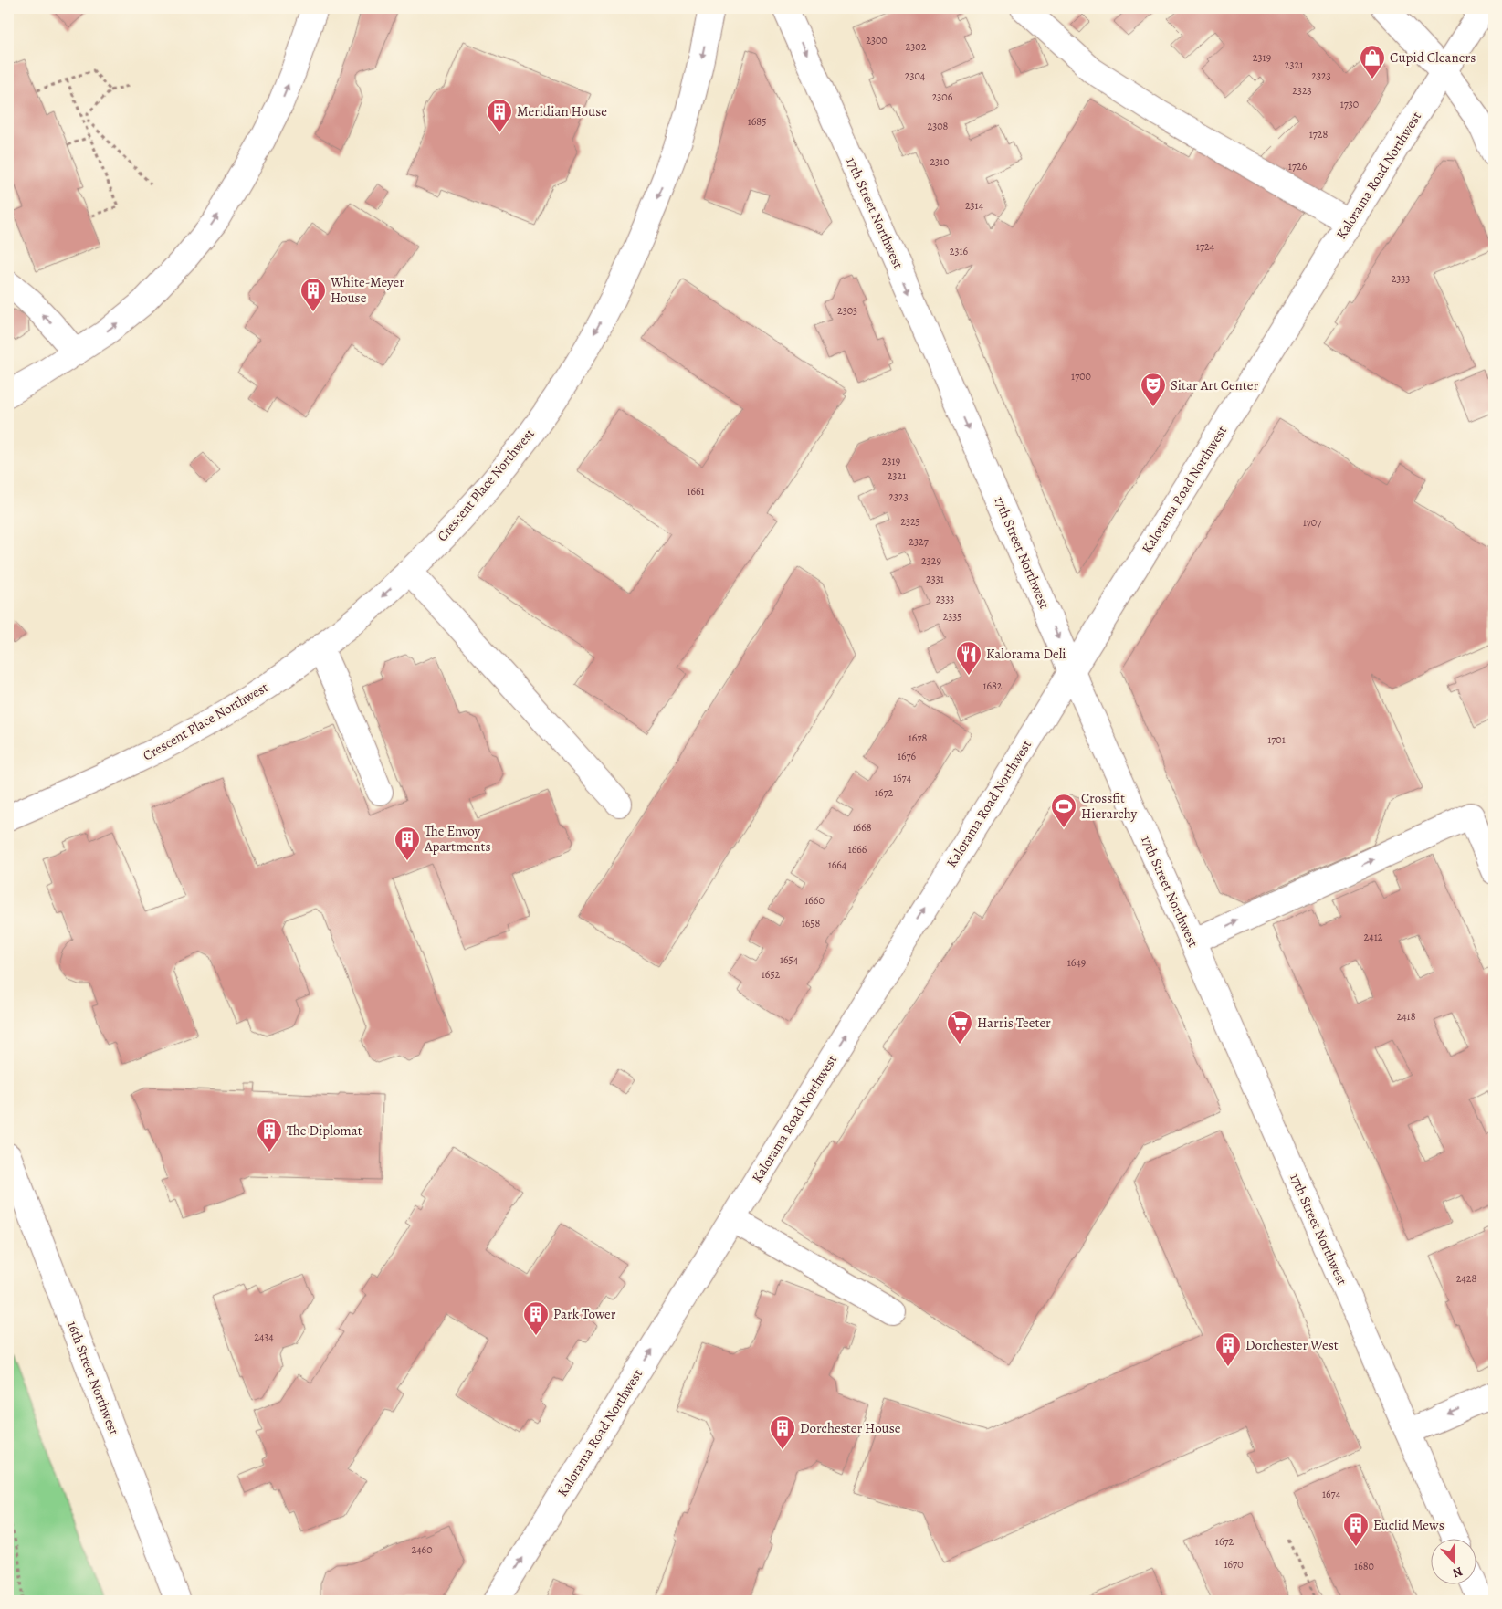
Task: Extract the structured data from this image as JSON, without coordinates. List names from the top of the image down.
{
  "streets": {
    "street": [
      "Kalorama Road Northwest",
      "17th Street Northwest",
      "Crescent Place Northwest",
      "16th Street Northwest"
    ]
  },
  "crossings": [
    ["Kalorama Road Northwest", "17th Street Northwest"]
  ],
  "one_way": ["Kalorama Road Northwest", "17th Street Northwest", "Crescent Place Northwest"],
  "places": {
    "shop": ["Cupid Cleaners"],
    "building": [
      "Meridian House",
      "White-Meyer House",
      "The Envoy Apartments",
      "The Diplomat",
      "Park Tower",
      "Dorchester West",
      "Dorchester House",
      "Euclid Mews"
    ],
    "theatre": ["Sitar Art Center"],
    "restaurant": ["Kalorama Deli"],
    "sports": ["Crossfit Hierarchy"],
    "supermarket": ["Harris Teeter"]
  },
  "house_numbers": [
    "2300",
    "2302",
    "2319",
    "2321",
    "2304",
    "2323",
    "2323",
    "2306",
    "1730",
    "1685",
    "2308",
    "1728",
    "2310",
    "1726",
    "2314",
    "1724",
    "2316",
    "2333",
    "2303",
    "1700",
    "2319",
    "2321",
    "1661",
    "2323",
    "2325",
    "1707",
    "2327",
    "2329",
    "2331",
    "2333",
    "2335",
    "1682",
    "1678",
    "1701",
    "1676",
    "1674",
    "1672",
    "1668",
    "1666",
    "1664",
    "1660",
    "1658",
    "2412",
    "1654",
    "1649",
    "1652",
    "2418",
    "2428",
    "2434",
    "1674",
    "1672",
    "2460",
    "1670",
    "1680"
  ],
  "north": "bottom"
}
